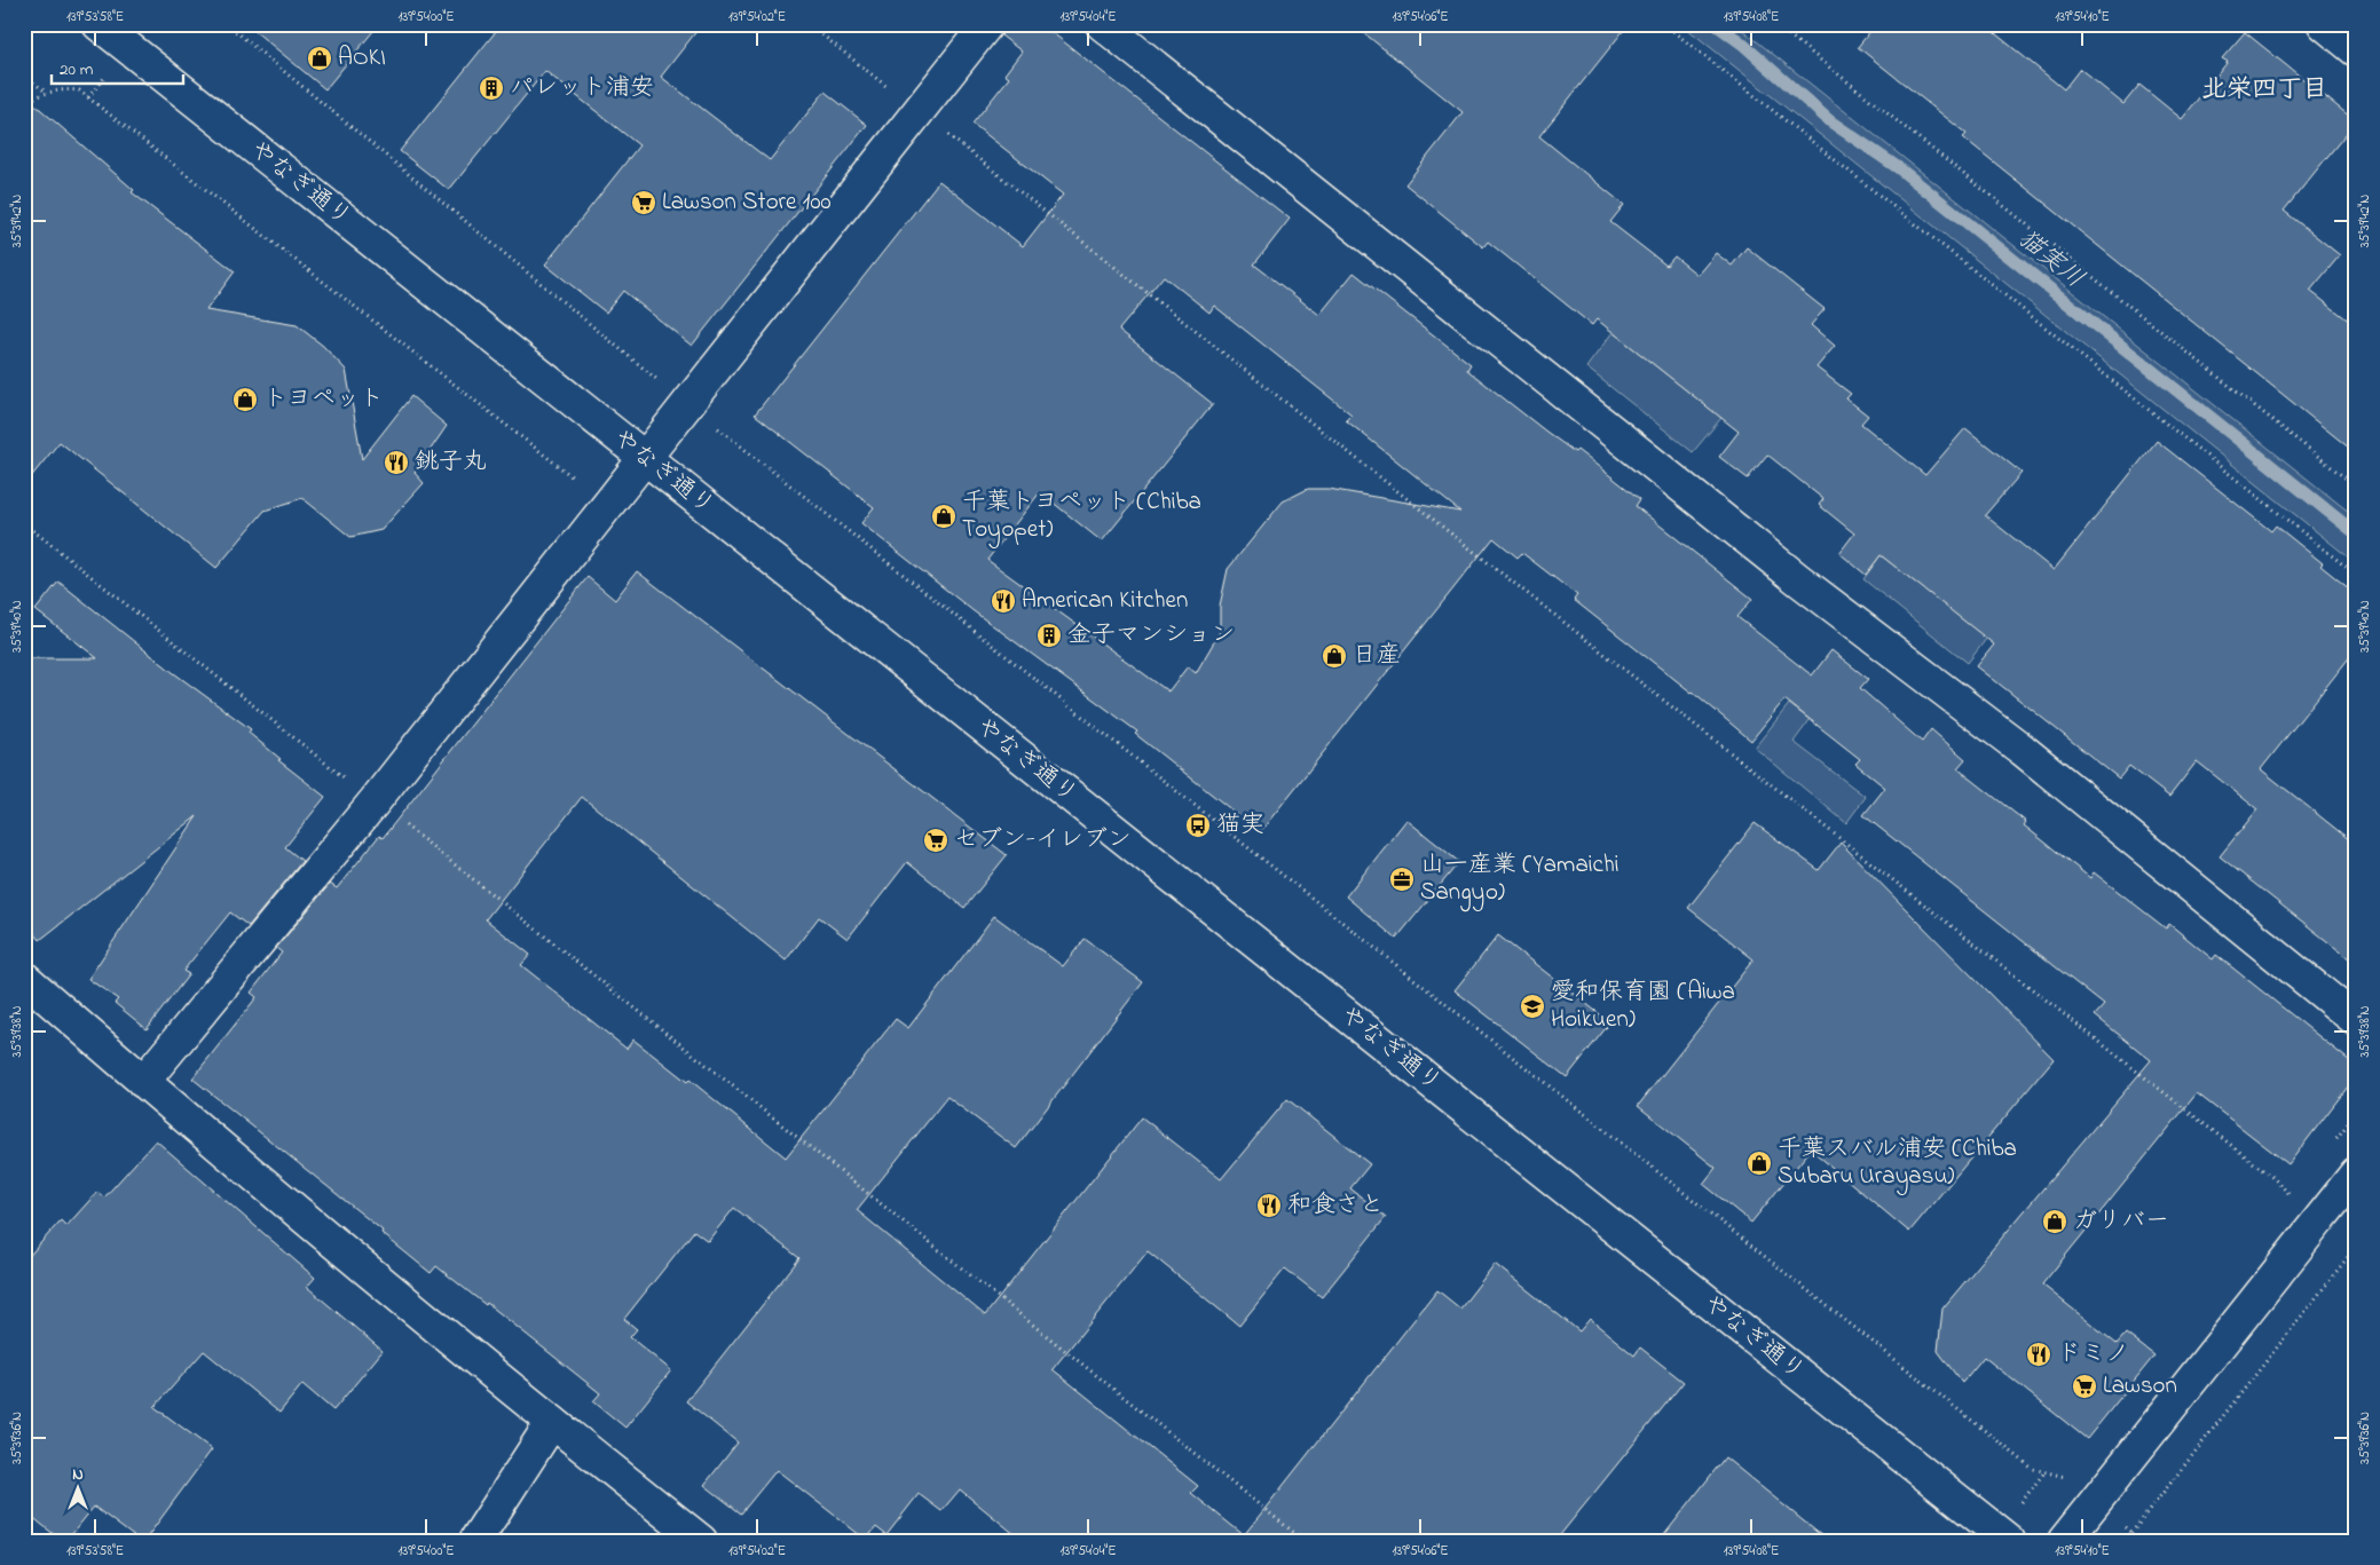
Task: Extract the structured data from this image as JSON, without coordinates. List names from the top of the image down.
{
  "streets": {
    "street": ["やなぎ通り"]
  },
  "districts": ["北栄四丁目"],
  "water": ["猫実川"],
  "places": {
    "shop": [
      "AOKI",
      "トヨペット",
      "千葉トヨペット (Chiba Toyopet)",
      "日産",
      "千葉スバル浦安 (Chiba Subaru Urayasu)",
      "ガリバー"
    ],
    "building": ["パレット浦安", "金子マンション"],
    "supermarket": ["Lawson Store 100", "セブン-イレブン", "Lawson"],
    "restaurant": [
      "銚子丸",
      "American Kitchen",
      "和食さと",
      "ドミノ"
    ],
    "bus stop": ["猫実"],
    "office": ["山一産業 (Yamaichi Sangyo)"],
    "school or university": ["愛和保育園 (Aiwa Hoikuen)"]
  },
  "scale_bar": "20 m",
  "north": "top",
  "coordinates": [
    "139°53'58\"E",
    "139°54'00\"E",
    "139°54'02\"E",
    "139°54'04\"E",
    "139°54'06\"E",
    "139°54'08\"E",
    "139°54'10\"E",
    "35°39'42\"N",
    "35°39'40\"N",
    "35°39'38\"N",
    "35°39'36\"N"
  ]
}
